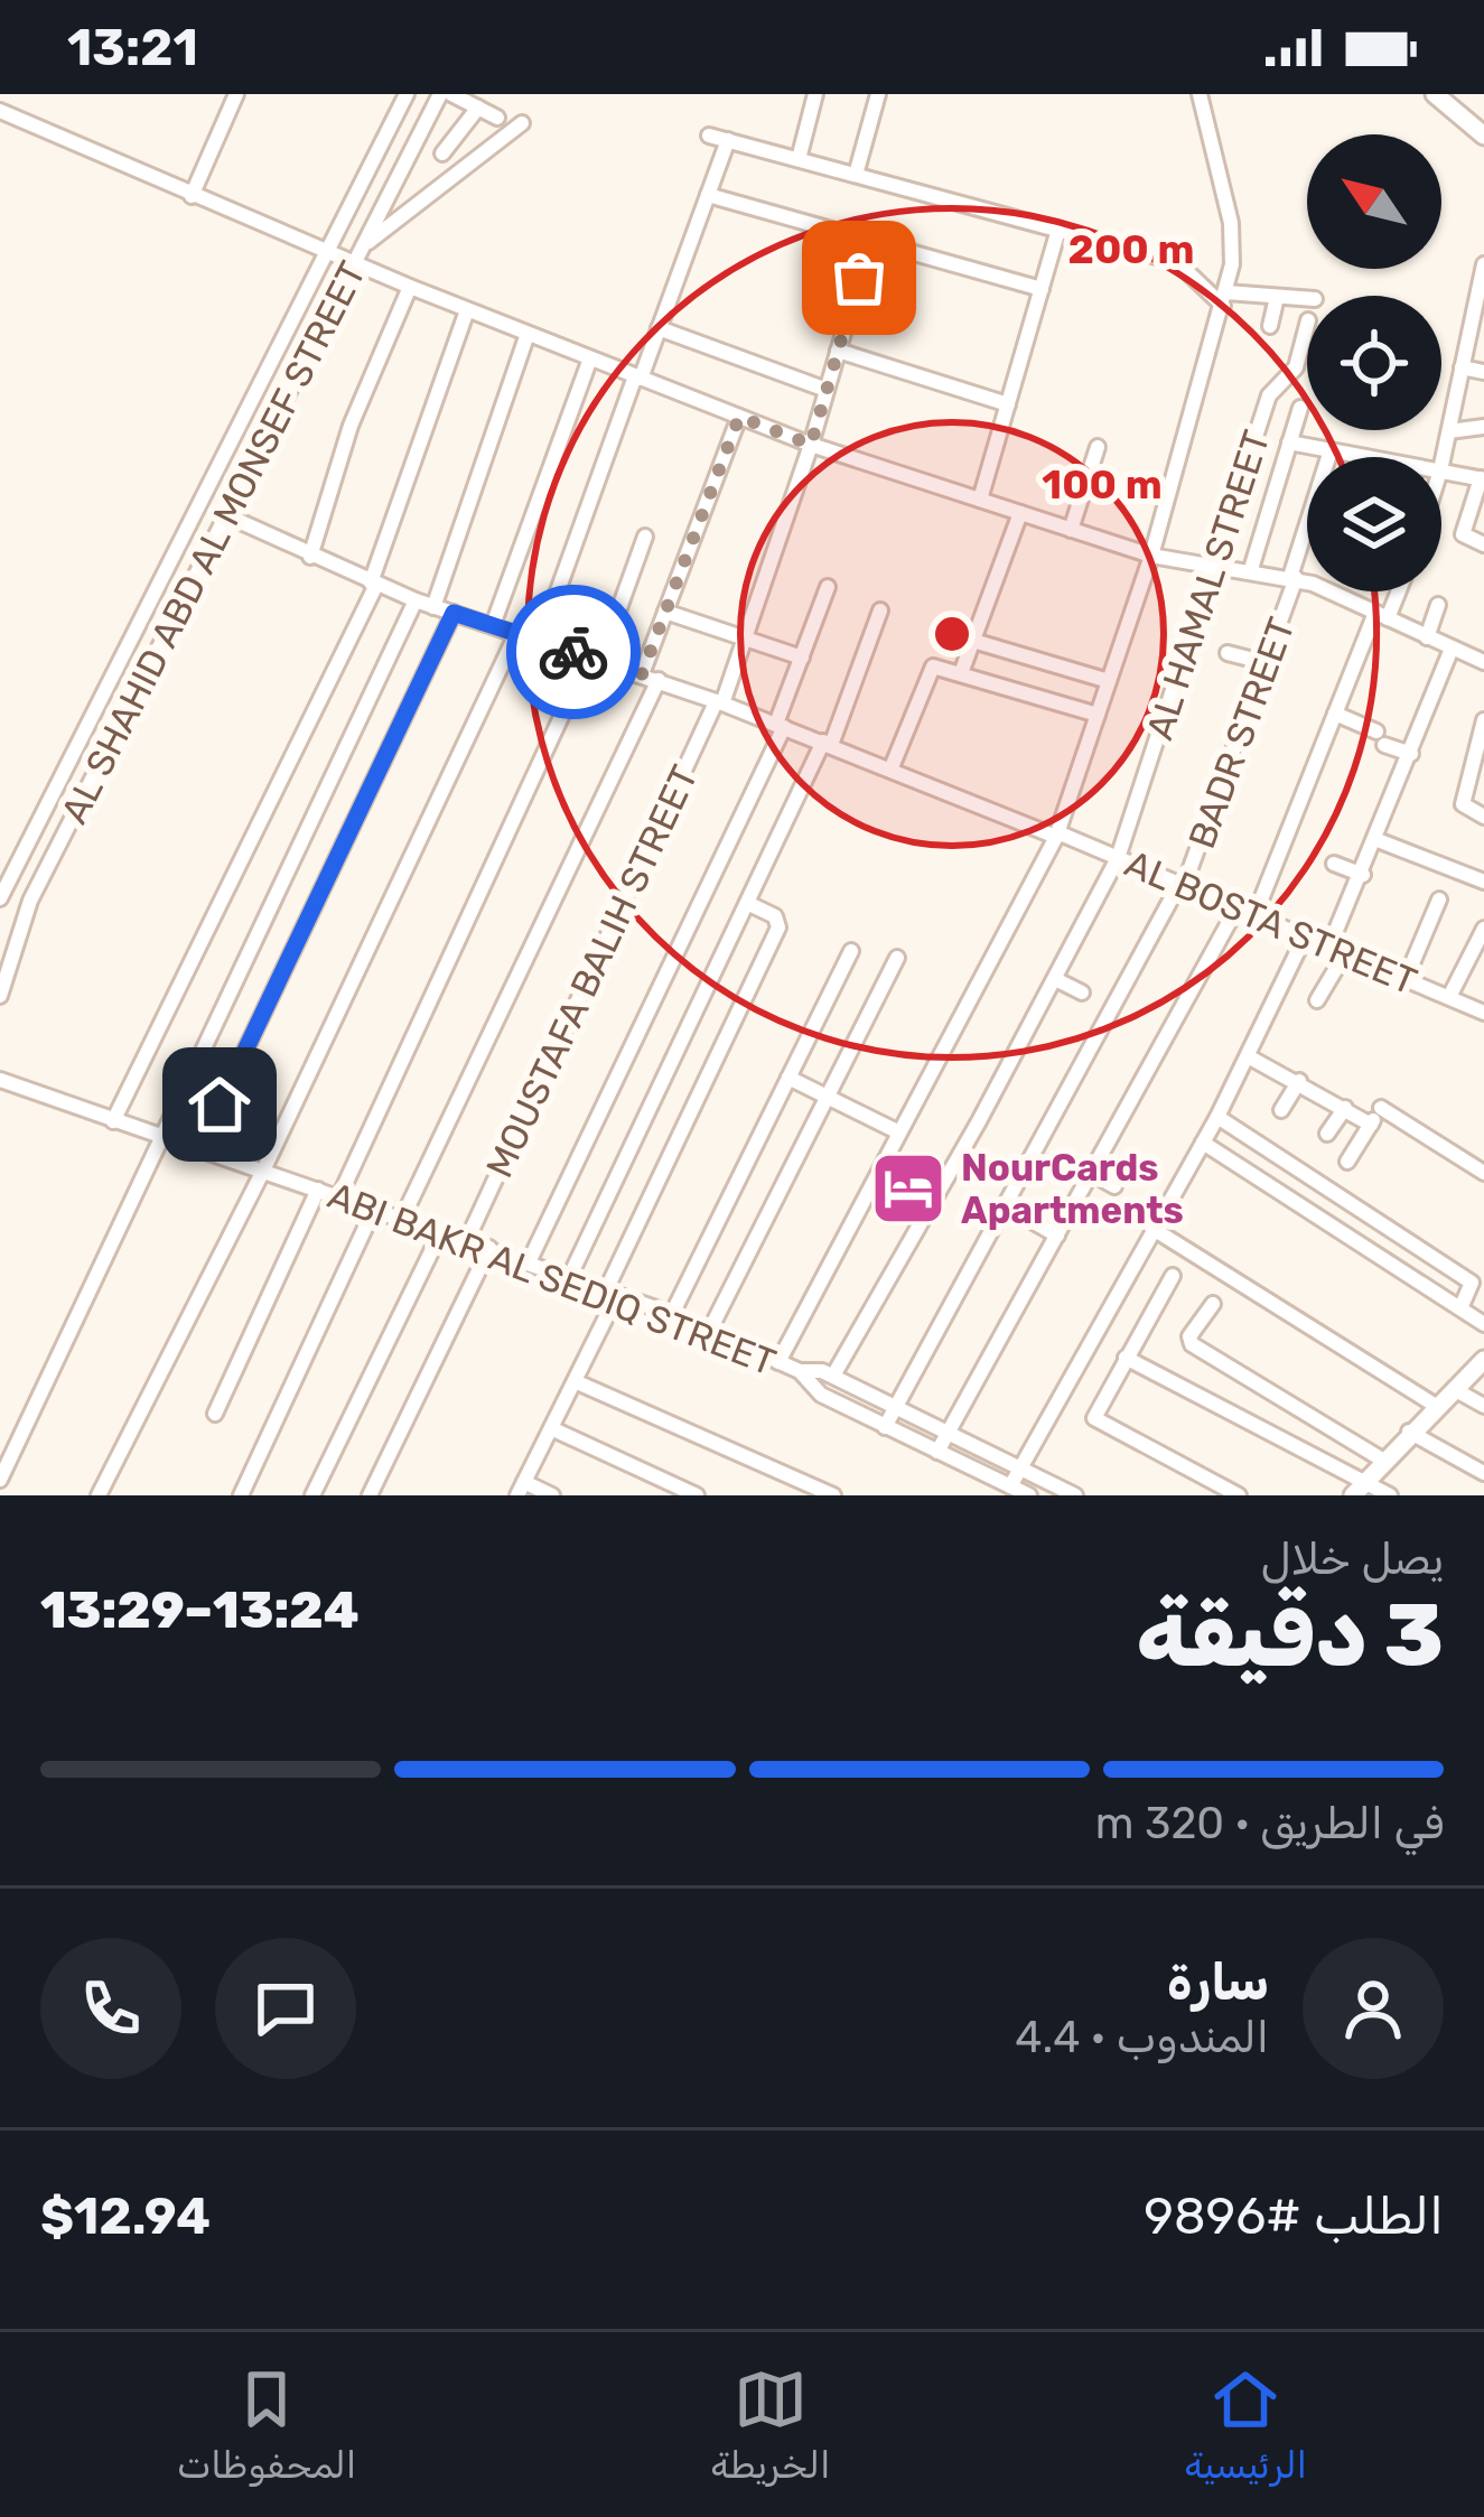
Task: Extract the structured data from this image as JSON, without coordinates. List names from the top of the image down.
{
  "streets": {
    "street": [
      "AL SHAHID ABD AL MONSEF STREET",
      "AL HAMAL STREET",
      "BADR STREET",
      "AL BOSTA STREET",
      "MOUSTAFA BALIH STREET",
      "ABI BAKR AL SEDIQ STREET"
    ]
  },
  "crossings": [
    ["AL SHAHID ABD AL MONSEF STREET", "AL BOSTA STREET"],
    ["AL HAMAL STREET", "AL BOSTA STREET"],
    ["AL HAMAL STREET", "ABI BAKR AL SEDIQ STREET"],
    ["BADR STREET", "AL BOSTA STREET"],
    ["BADR STREET", "ABI BAKR AL SEDIQ STREET"],
    ["AL BOSTA STREET", "MOUSTAFA BALIH STREET"],
    ["MOUSTAFA BALIH STREET", "ABI BAKR AL SEDIQ STREET"]
  ],
  "places": {
    "hotel": ["NourCards Apartments"]
  },
  "north": "top left",
  "page": {
    "status": "13:21",
    "heading": ["3 دقيقة", "يصل خلال", "13:24–13:29"],
    "panel": [
      "سارة",
      "المندوب · 4.4",
      "الطلب #9896",
      "$12.94"
    ],
    "bar": "في الطريق · 320 m",
    "tabs": ["الرئيسية", "الخريطة", "المحفوظات"]
  },
  "rings": ["200 m", "100 m"]
}
